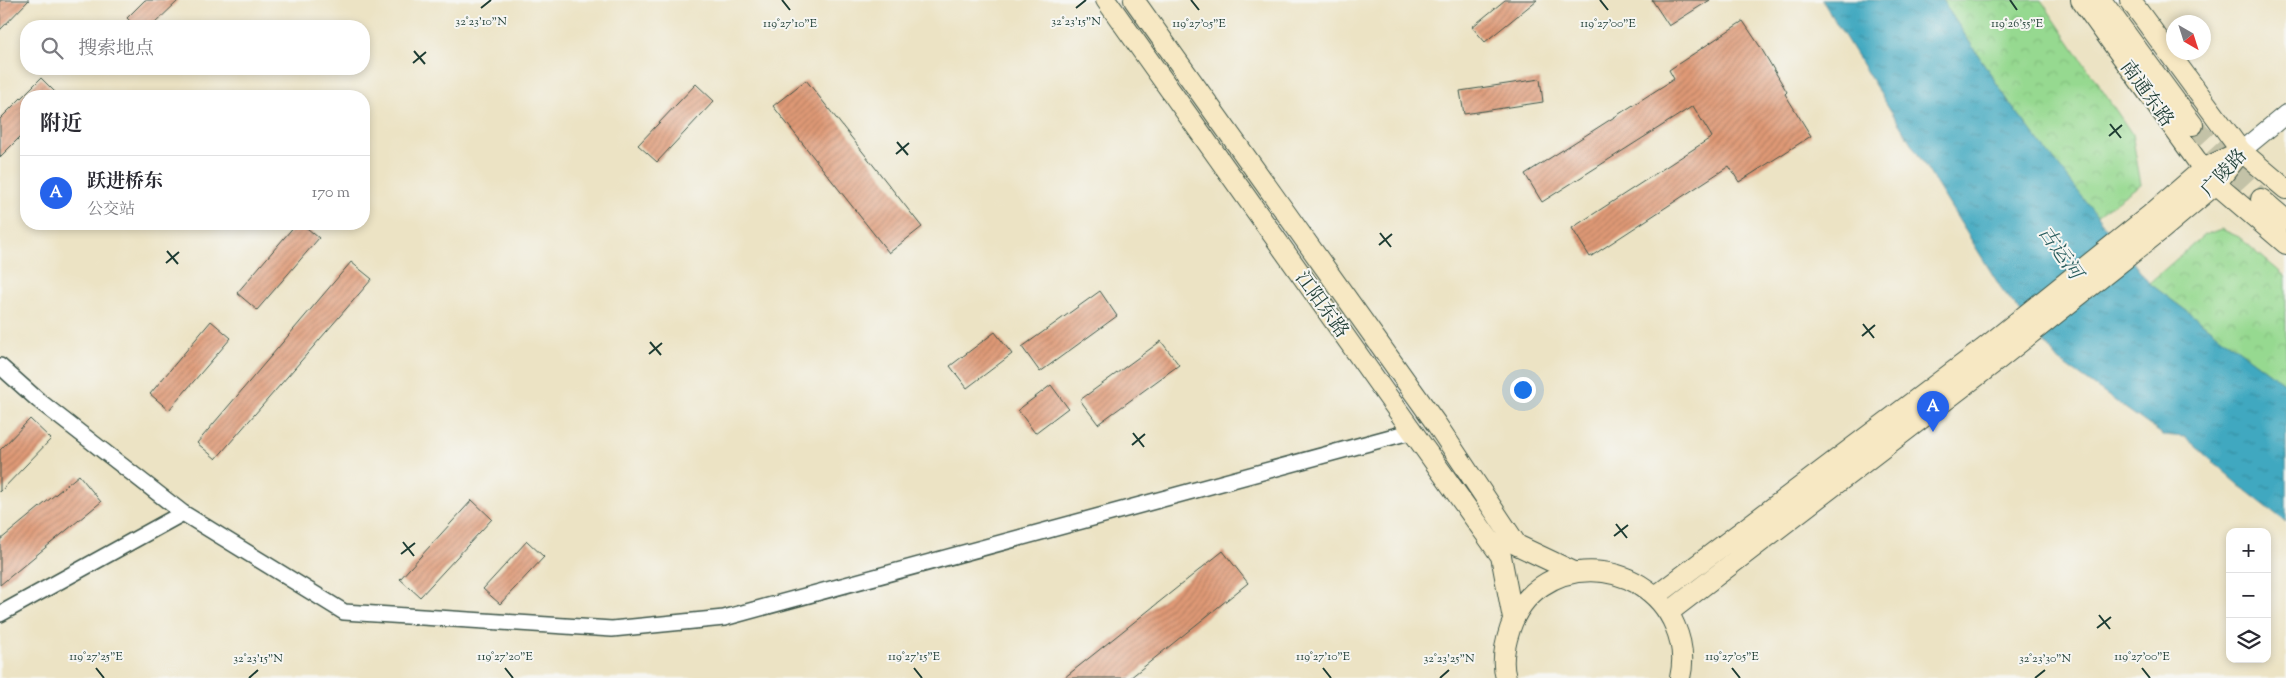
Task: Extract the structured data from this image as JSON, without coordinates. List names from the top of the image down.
{
  "streets": {
    "main road": ["南通东路", "广陵路", "江阳东路"]
  },
  "crossings": [
    ["南通东路", "广陵路"]
  ],
  "water": ["古运河"],
  "north": "bottom right",
  "page": {
    "search": "搜索地点",
    "heading": "附近",
    "list": [
      {
        "mark": "A",
        "name": "跃进桥东",
        "note": "公交站",
        "value": "170 m"
      }
    ],
    "pins": "A",
    "map_buttons": ["+", "−"]
  },
  "coordinates": [
    "32°23'10\"N",
    "32°23'15\"N",
    "119°27'05\"E",
    "119°27'00\"E",
    "119°26'55\"E",
    "119°27'10\"E",
    "119°27'25\"E",
    "119°27'20\"E",
    "119°27'15\"E",
    "32°23'25\"N",
    "32°23'30\"N"
  ]
}
